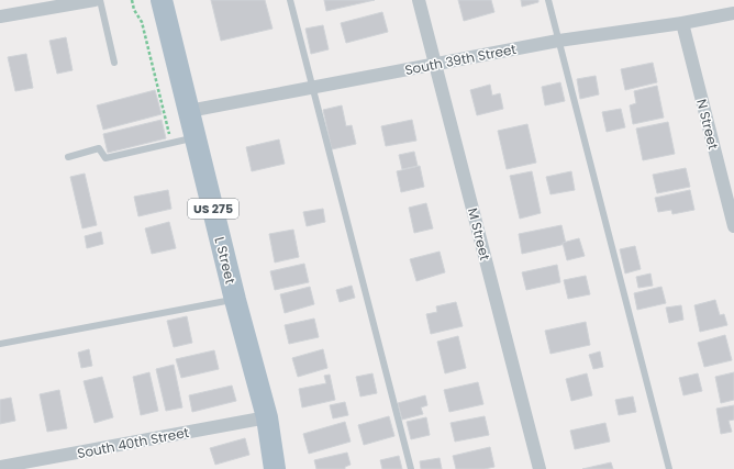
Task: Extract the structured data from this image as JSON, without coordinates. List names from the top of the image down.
{
  "streets": {
    "main road": ["US 275", "L Street"],
    "street": [
      "South 39th Street",
      "N Street",
      "M Street",
      "South 40th Street"
    ]
  },
  "crossings": [
    ["South 39th Street", "N Street"],
    ["South 39th Street", "M Street"],
    ["South 39th Street", "L Street"],
    ["L Street", "South 40th Street"]
  ]
}
